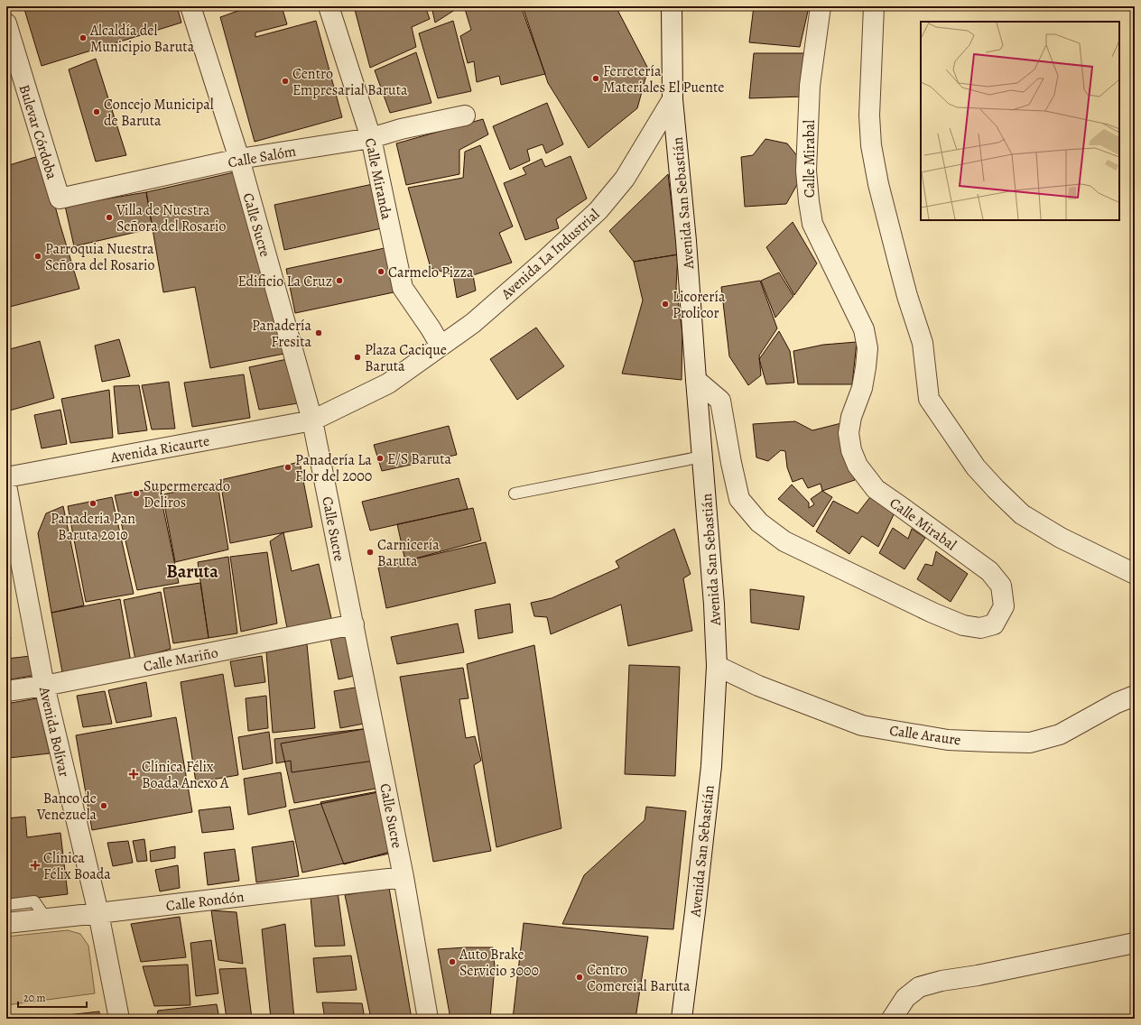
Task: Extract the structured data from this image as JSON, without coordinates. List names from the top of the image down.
{
  "streets": {
    "street": [
      "Bulevar Córdoba",
      "Calle Salóm",
      "Calle Mirabal",
      "Calle Miranda",
      "Avenida San Sebastián",
      "Calle Sucre",
      "Avenida La Industrial",
      "Avenida Ricaurte",
      "Calle Mariño",
      "Avenida Bolívar",
      "Calle Araure",
      "Calle Rondón"
    ]
  },
  "crossings": [
    ["Bulevar Córdoba", "Calle Salóm"],
    ["Calle Salóm", "Calle Miranda"],
    ["Calle Salóm", "Calle Sucre"],
    ["Calle Mirabal", "Avenida San Sebastián"],
    ["Calle Miranda", "Avenida La Industrial"],
    ["Avenida San Sebastián", "Avenida La Industrial"],
    ["Avenida San Sebastián", "Calle Araure"],
    ["Calle Sucre", "Avenida La Industrial"],
    ["Calle Sucre", "Avenida Ricaurte"],
    ["Calle Sucre", "Calle Mariño"],
    ["Calle Sucre", "Calle Rondón"],
    ["Avenida La Industrial", "Avenida Ricaurte"],
    ["Calle Mariño", "Avenida Bolívar"],
    ["Avenida Bolívar", "Calle Rondón"]
  ],
  "districts": ["Baruta"],
  "places": {
    "other": [
      "Alcaldía del Municipio Baruta",
      "Ferretería Materiales El Puente",
      "Centro Empresarial Baruta",
      "Concejo Municipal de Baruta",
      "Villa de Nuestra Señora del Rosario",
      "Parroquia Nuestra Señora del Rosario",
      "Carmelo Pizza",
      "Edificio La Cruz",
      "Licorería Prolicor",
      "Panadería Fresita",
      "Plaza Cacique Baruta",
      "E/S Baruta",
      "Panadería La Flor del 2000",
      "Supermercado Deliros",
      "Panaderia Pan Baruta 2010",
      "Carnicería Baruta",
      "Banco de Venezuela",
      "Auto Brake Servicio 3000",
      "Centro Comercial Baruta"
    ],
    "health": ["Clínica Félix Boada Anexo A", "Clínica Félix Boada"]
  },
  "scale_bar": "20 m"
}
